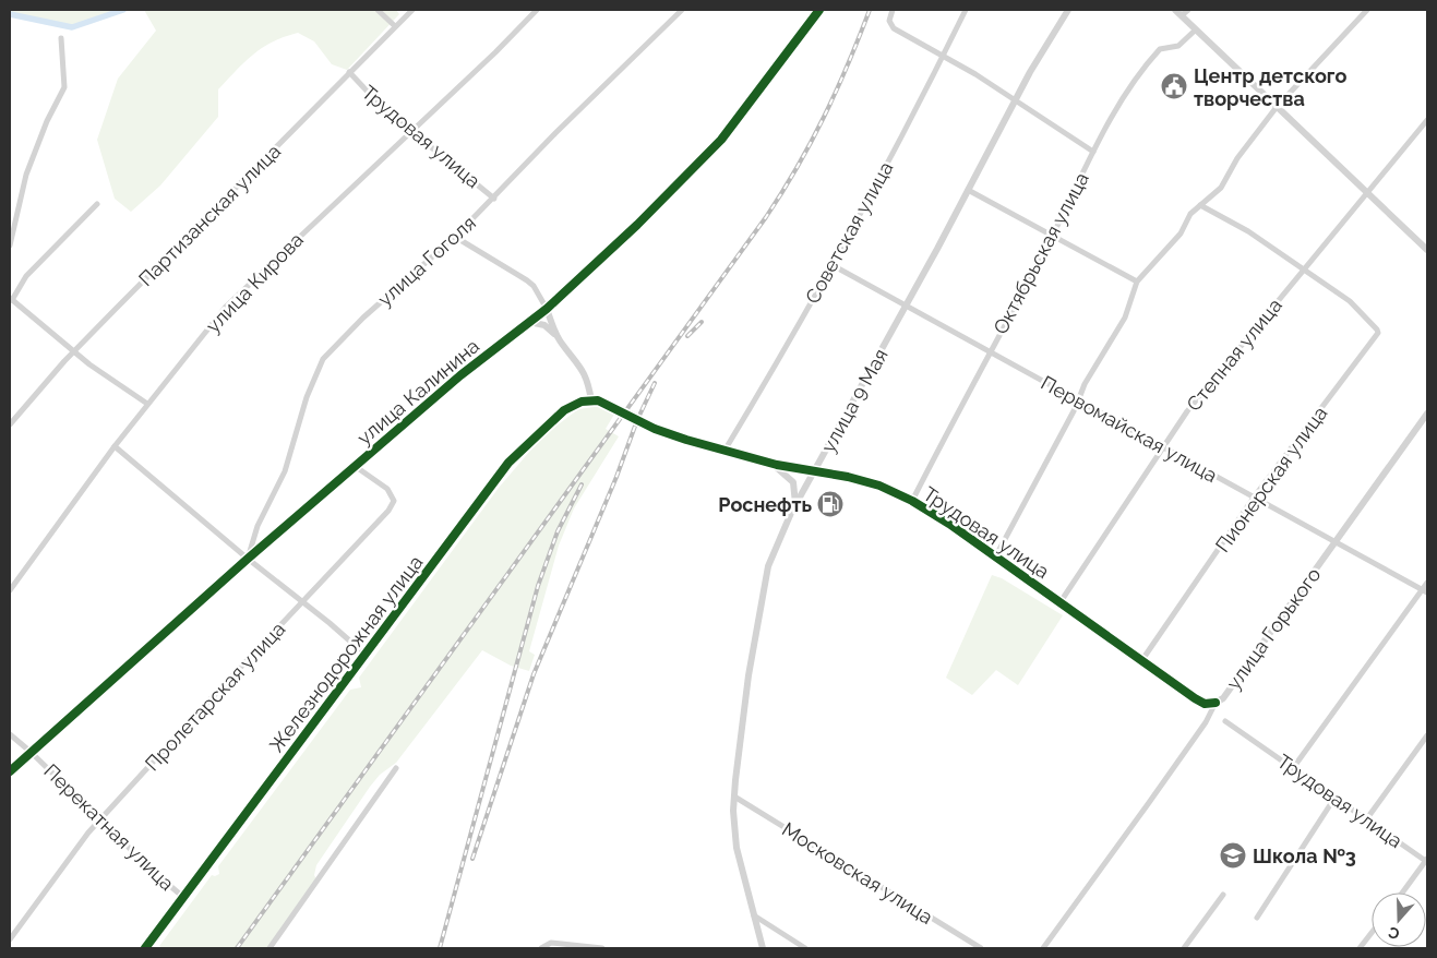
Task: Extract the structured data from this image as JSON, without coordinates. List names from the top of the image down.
{
  "streets": {
    "street": [
      "Трудовая улица",
      "Партизанская улица",
      "Советская улица",
      "Октябрьская улица",
      "улица Гоголя",
      "улица Кирова",
      "Степная улица",
      "улица Калинина",
      "улица 9 Мая",
      "Первомайская улица",
      "Пионерская улица",
      "улица Горького",
      "Железнодорожная улица",
      "Пролетарская улица",
      "Перекатная улица",
      "Московская улица"
    ]
  },
  "crossings": [
    ["Трудовая улица", "Партизанская улица"],
    ["Трудовая улица", "Советская улица"],
    ["Трудовая улица", "Октябрьская улица"],
    ["Трудовая улица", "улица Гоголя"],
    ["Трудовая улица", "улица Кирова"],
    ["Трудовая улица", "Степная улица"],
    ["Трудовая улица", "улица 9 Мая"],
    ["Трудовая улица", "Пионерская улица"],
    ["Трудовая улица", "улица Горького"],
    ["Трудовая улица", "Железнодорожная улица"],
    ["Советская улица", "Первомайская улица"],
    ["Октябрьская улица", "Первомайская улица"],
    ["улица Гоголя", "улица Калинина"],
    ["Степная улица", "Первомайская улица"],
    ["Степная улица", "Пионерская улица"],
    ["улица Калинина", "Пролетарская улица"],
    ["улица Калинина", "Перекатная улица"],
    ["улица 9 Мая", "Первомайская улица"],
    ["улица 9 Мая", "Московская улица"],
    ["Первомайская улица", "Пионерская улица"],
    ["Первомайская улица", "улица Горького"],
    ["Железнодорожная улица", "Перекатная улица"],
    ["Пролетарская улица", "Перекатная улица"]
  ],
  "places": {
    "public building": ["Центр детского творчества"],
    "fuel station": ["Роснефть"],
    "school or university": ["Школа №3"]
  },
  "north": "bottom"
}
